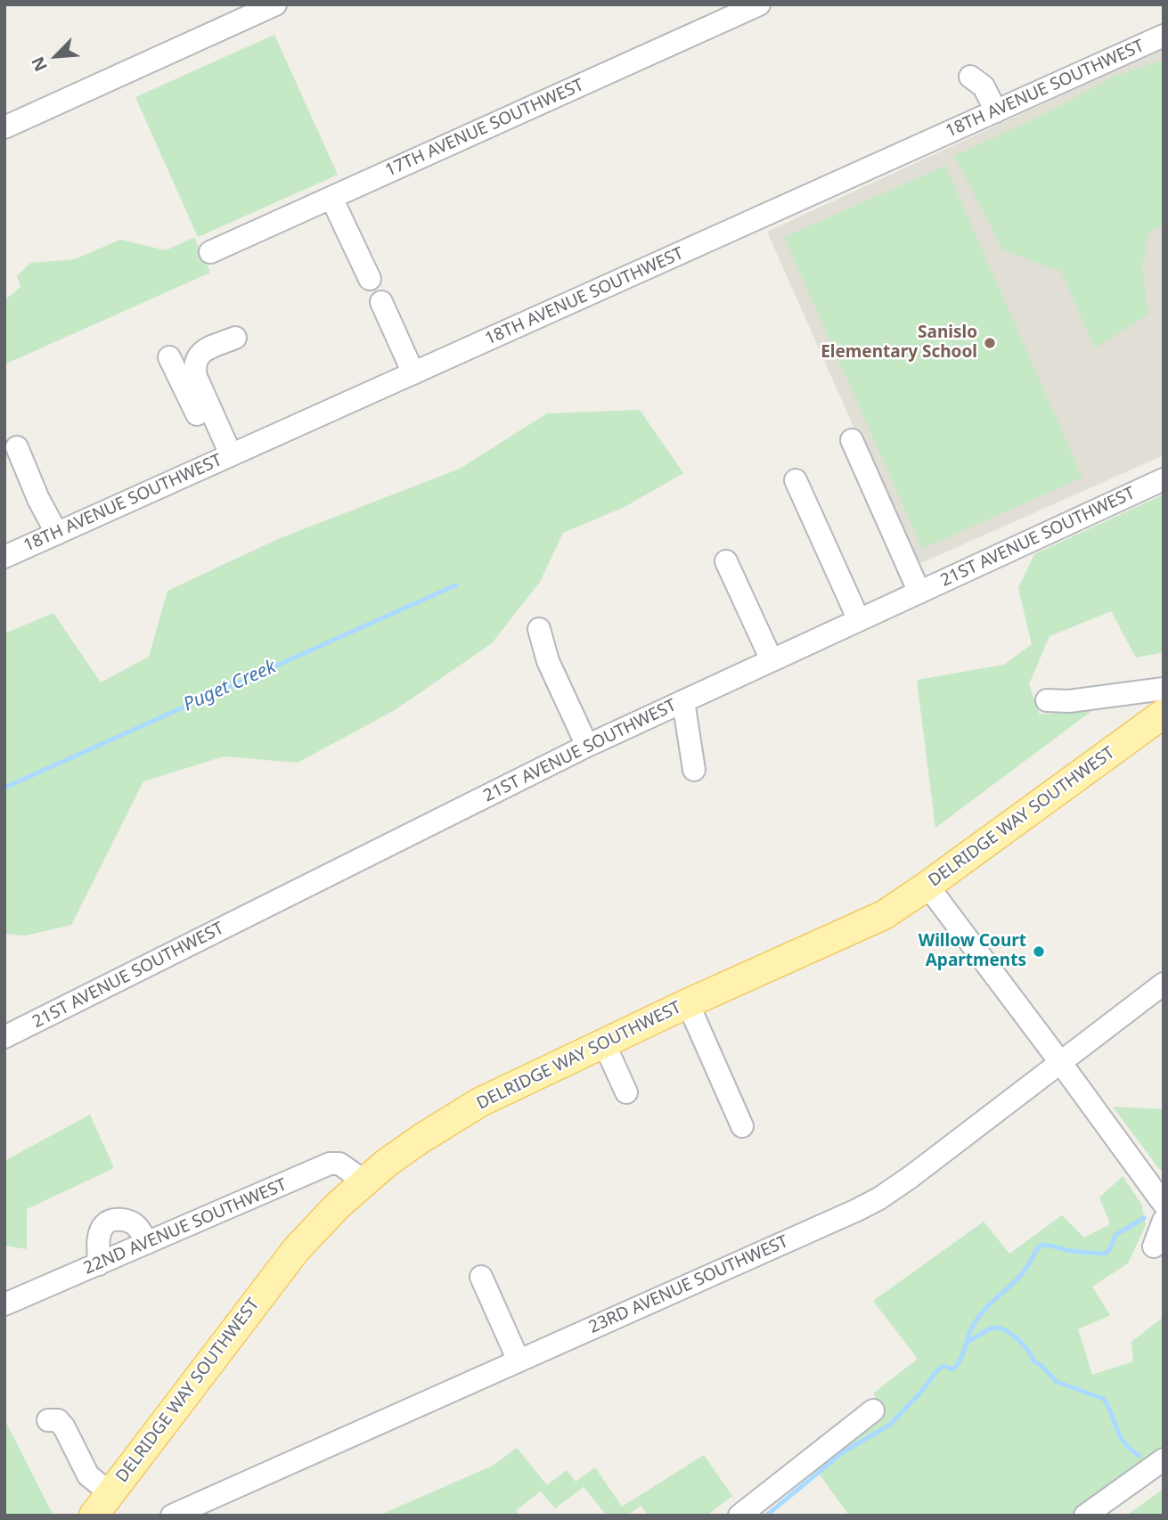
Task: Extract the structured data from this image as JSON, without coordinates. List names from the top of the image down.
{
  "streets": {
    "main road": ["DELRIDGE WAY SOUTHWEST"],
    "street": [
      "18TH AVENUE SOUTHWEST",
      "17TH AVENUE SOUTHWEST",
      "21ST AVENUE SOUTHWEST",
      "22ND AVENUE SOUTHWEST",
      "23RD AVENUE SOUTHWEST"
    ]
  },
  "crossings": [
    ["DELRIDGE WAY SOUTHWEST", "22ND AVENUE SOUTHWEST"]
  ],
  "water": ["Puget Creek"],
  "places": ["Sanislo Elementary School", "Willow Court Apartments"],
  "north": "bottom left"
}
